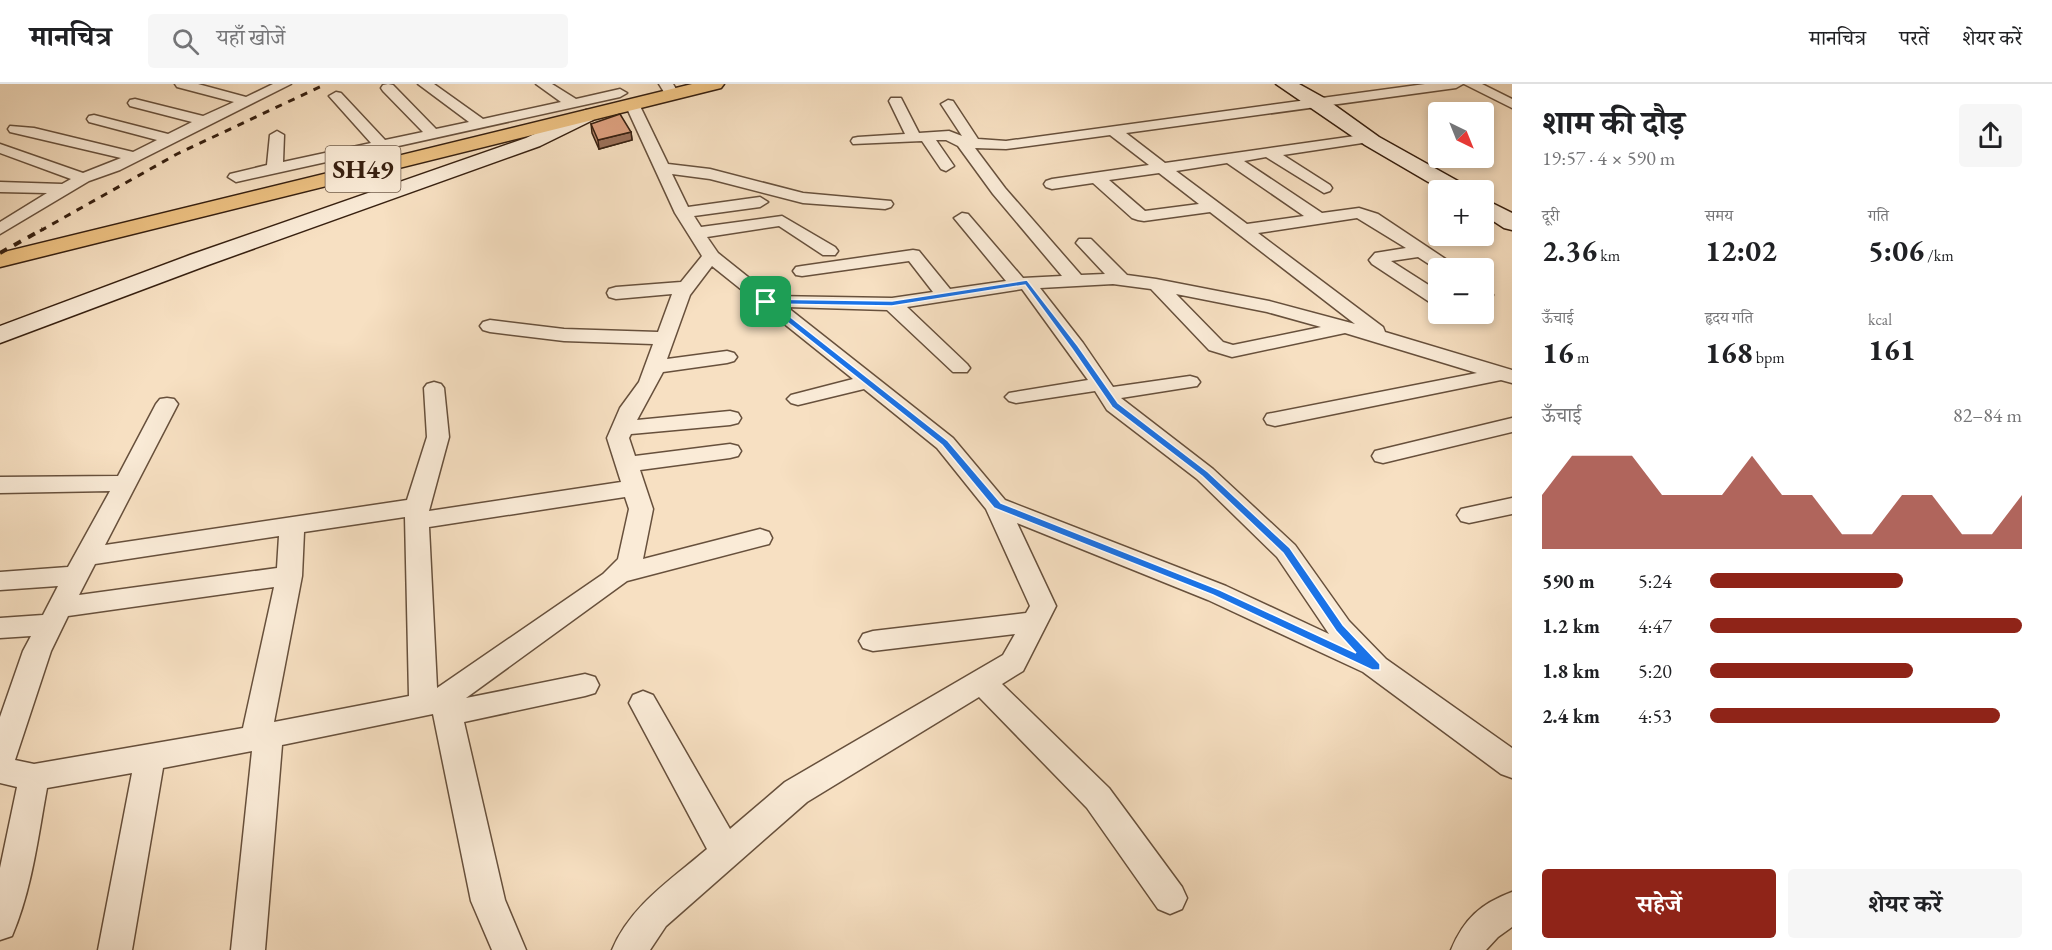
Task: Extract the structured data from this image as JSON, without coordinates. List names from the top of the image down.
{
  "streets": {
    "main road": ["SH49"]
  },
  "north": "bottom right",
  "page": {
    "header": "मानचित्र",
    "search": "यहाँ खोजें",
    "nav": ["मानचित्र", "परतें", "शेयर करें"],
    "heading": ["शाम की दौड़", "19:57 · 4 × 590 m"],
    "map_buttons": ["+", "−"],
    "stats": [
      ["दूरी", "2.36 km"],
      ["समय", "12:02"],
      ["गति", "5:06 /km"],
      ["ऊँचाई", "16 m"],
      ["हृदय गति", "168 bpm"],
      ["kcal", "161"]
    ],
    "chart": ["ऊँचाई", "82–84 m"],
    "list": [
      {
        "name": "590 m",
        "note": "5:24"
      },
      {
        "name": "1.2 km",
        "note": "4:47"
      },
      {
        "name": "1.8 km",
        "note": "5:20"
      },
      {
        "name": "2.4 km",
        "note": "4:53"
      }
    ],
    "buttons": ["सहेजें", "शेयर करें"]
  }
}
